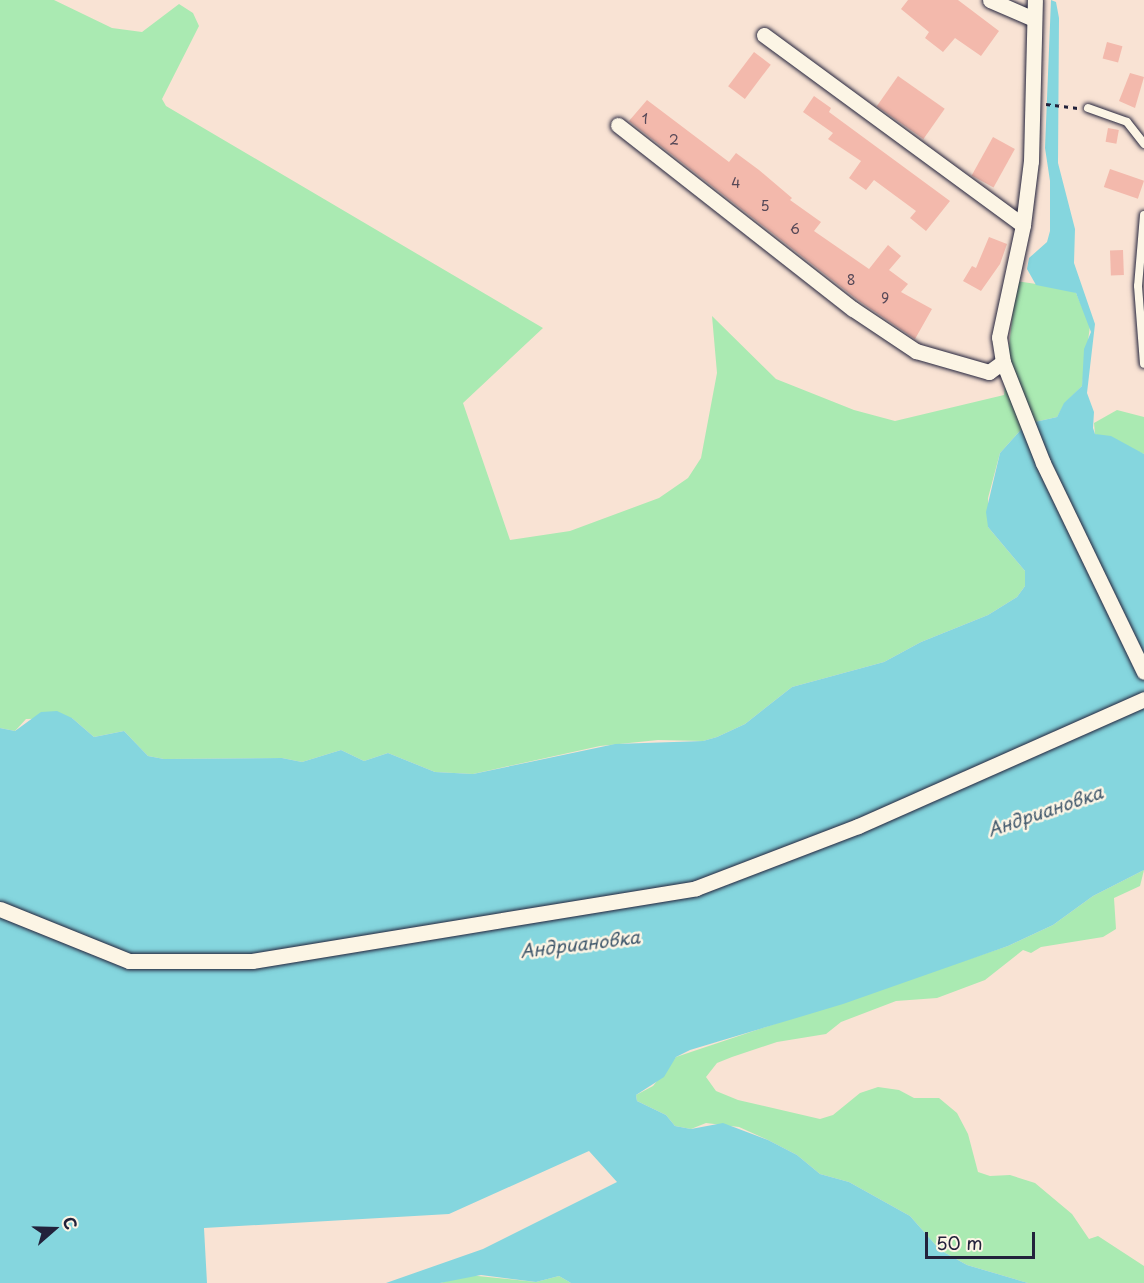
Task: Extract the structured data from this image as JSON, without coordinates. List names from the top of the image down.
{
  "water": ["Андриановка"],
  "house_numbers": [
    "1",
    "2",
    "4",
    "5",
    "6",
    "8",
    "9"
  ],
  "scale_bar": "50 m",
  "north": "right"
}
